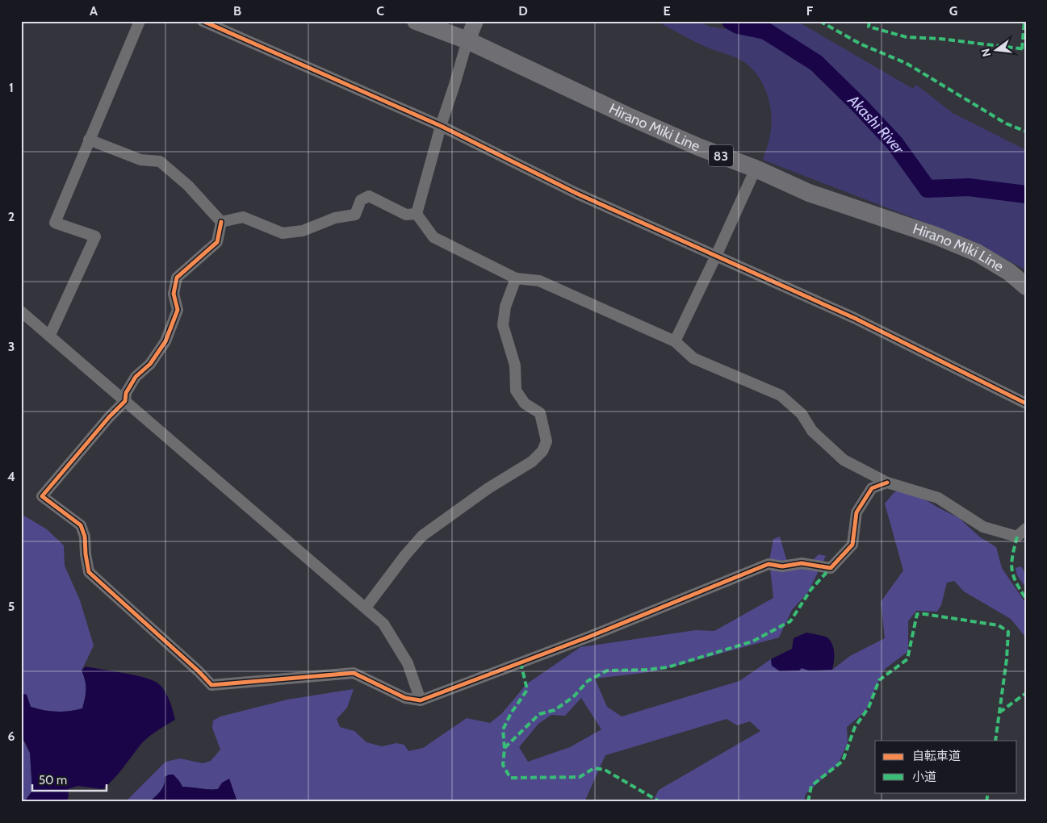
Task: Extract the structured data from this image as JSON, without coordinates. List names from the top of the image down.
{
  "streets": {
    "main road": ["Hirano Miki Line", "83"]
  },
  "water": ["Akashi River"],
  "legend": ["自転車道", "小道"],
  "scale_bar": "50 m",
  "north": "left",
  "grid": {
    "columns": [
      "A",
      "B",
      "C",
      "D",
      "E",
      "F",
      "G"
    ],
    "rows": [
      "1",
      "2",
      "3",
      "4",
      "5",
      "6"
    ]
  }
}
